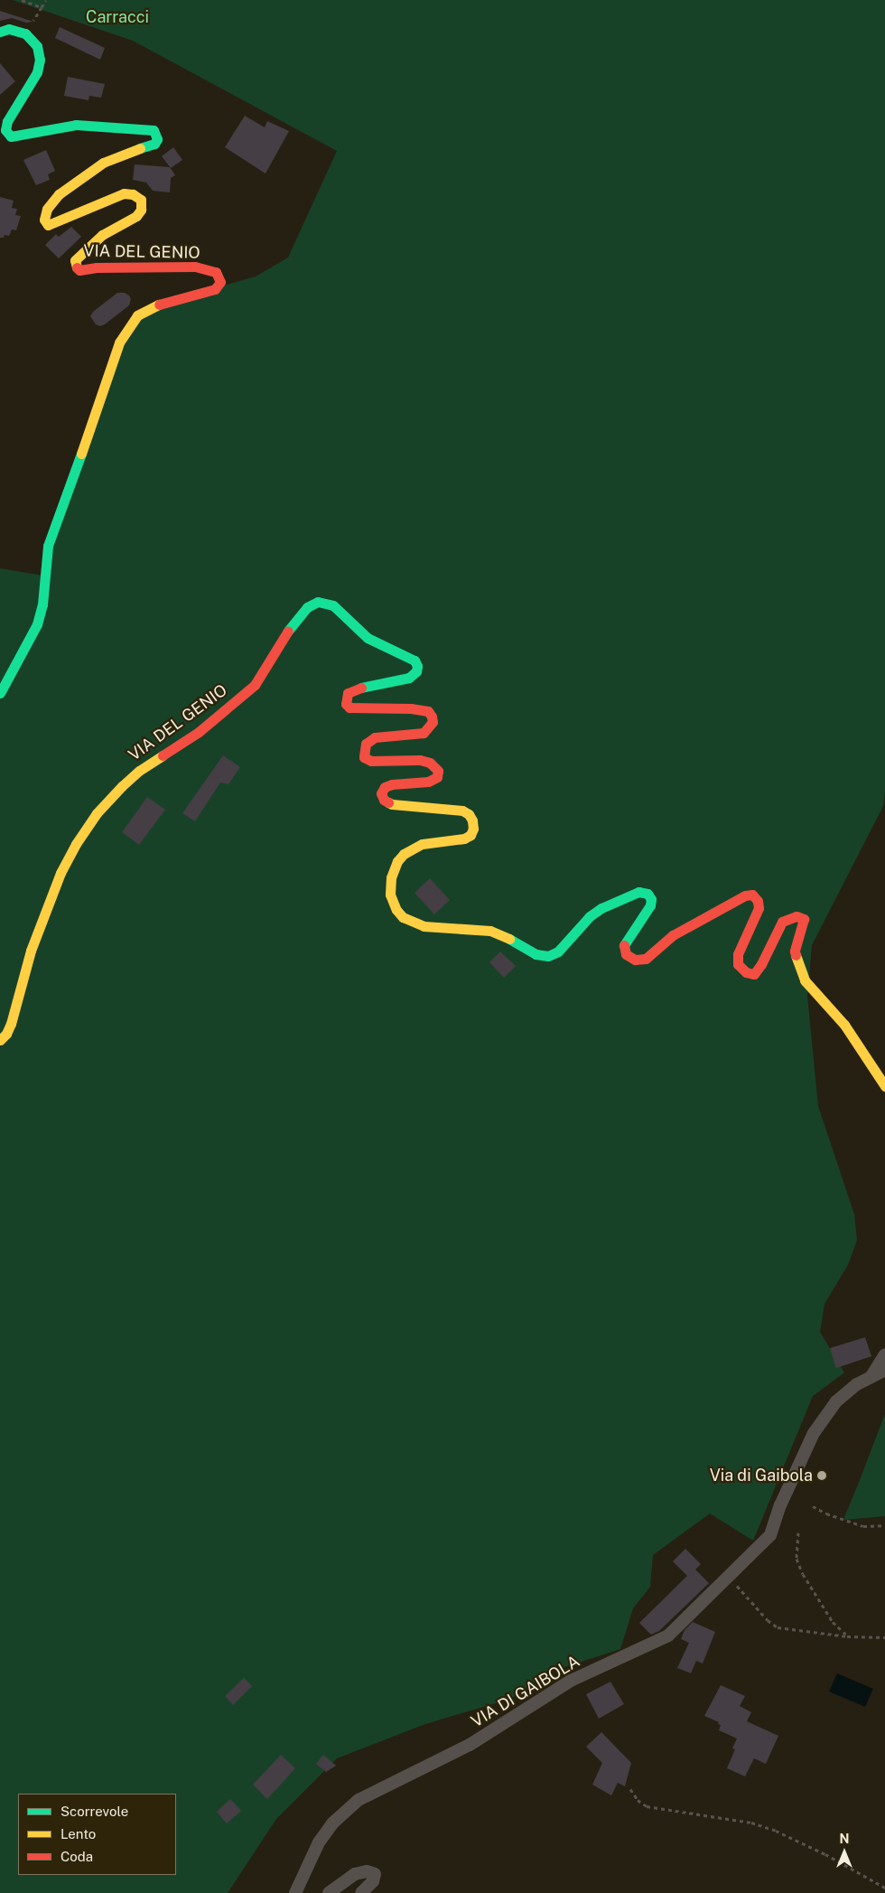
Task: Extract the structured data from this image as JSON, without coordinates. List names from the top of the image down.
{
  "streets": {
    "street": ["VIA DEL GENIO", "VIA DI GAIBOLA"]
  },
  "parks": ["Carracci"],
  "places": ["Via di Gaibola"],
  "legend": ["Scorrevole", "Lento", "Coda"],
  "north": "top"
}
